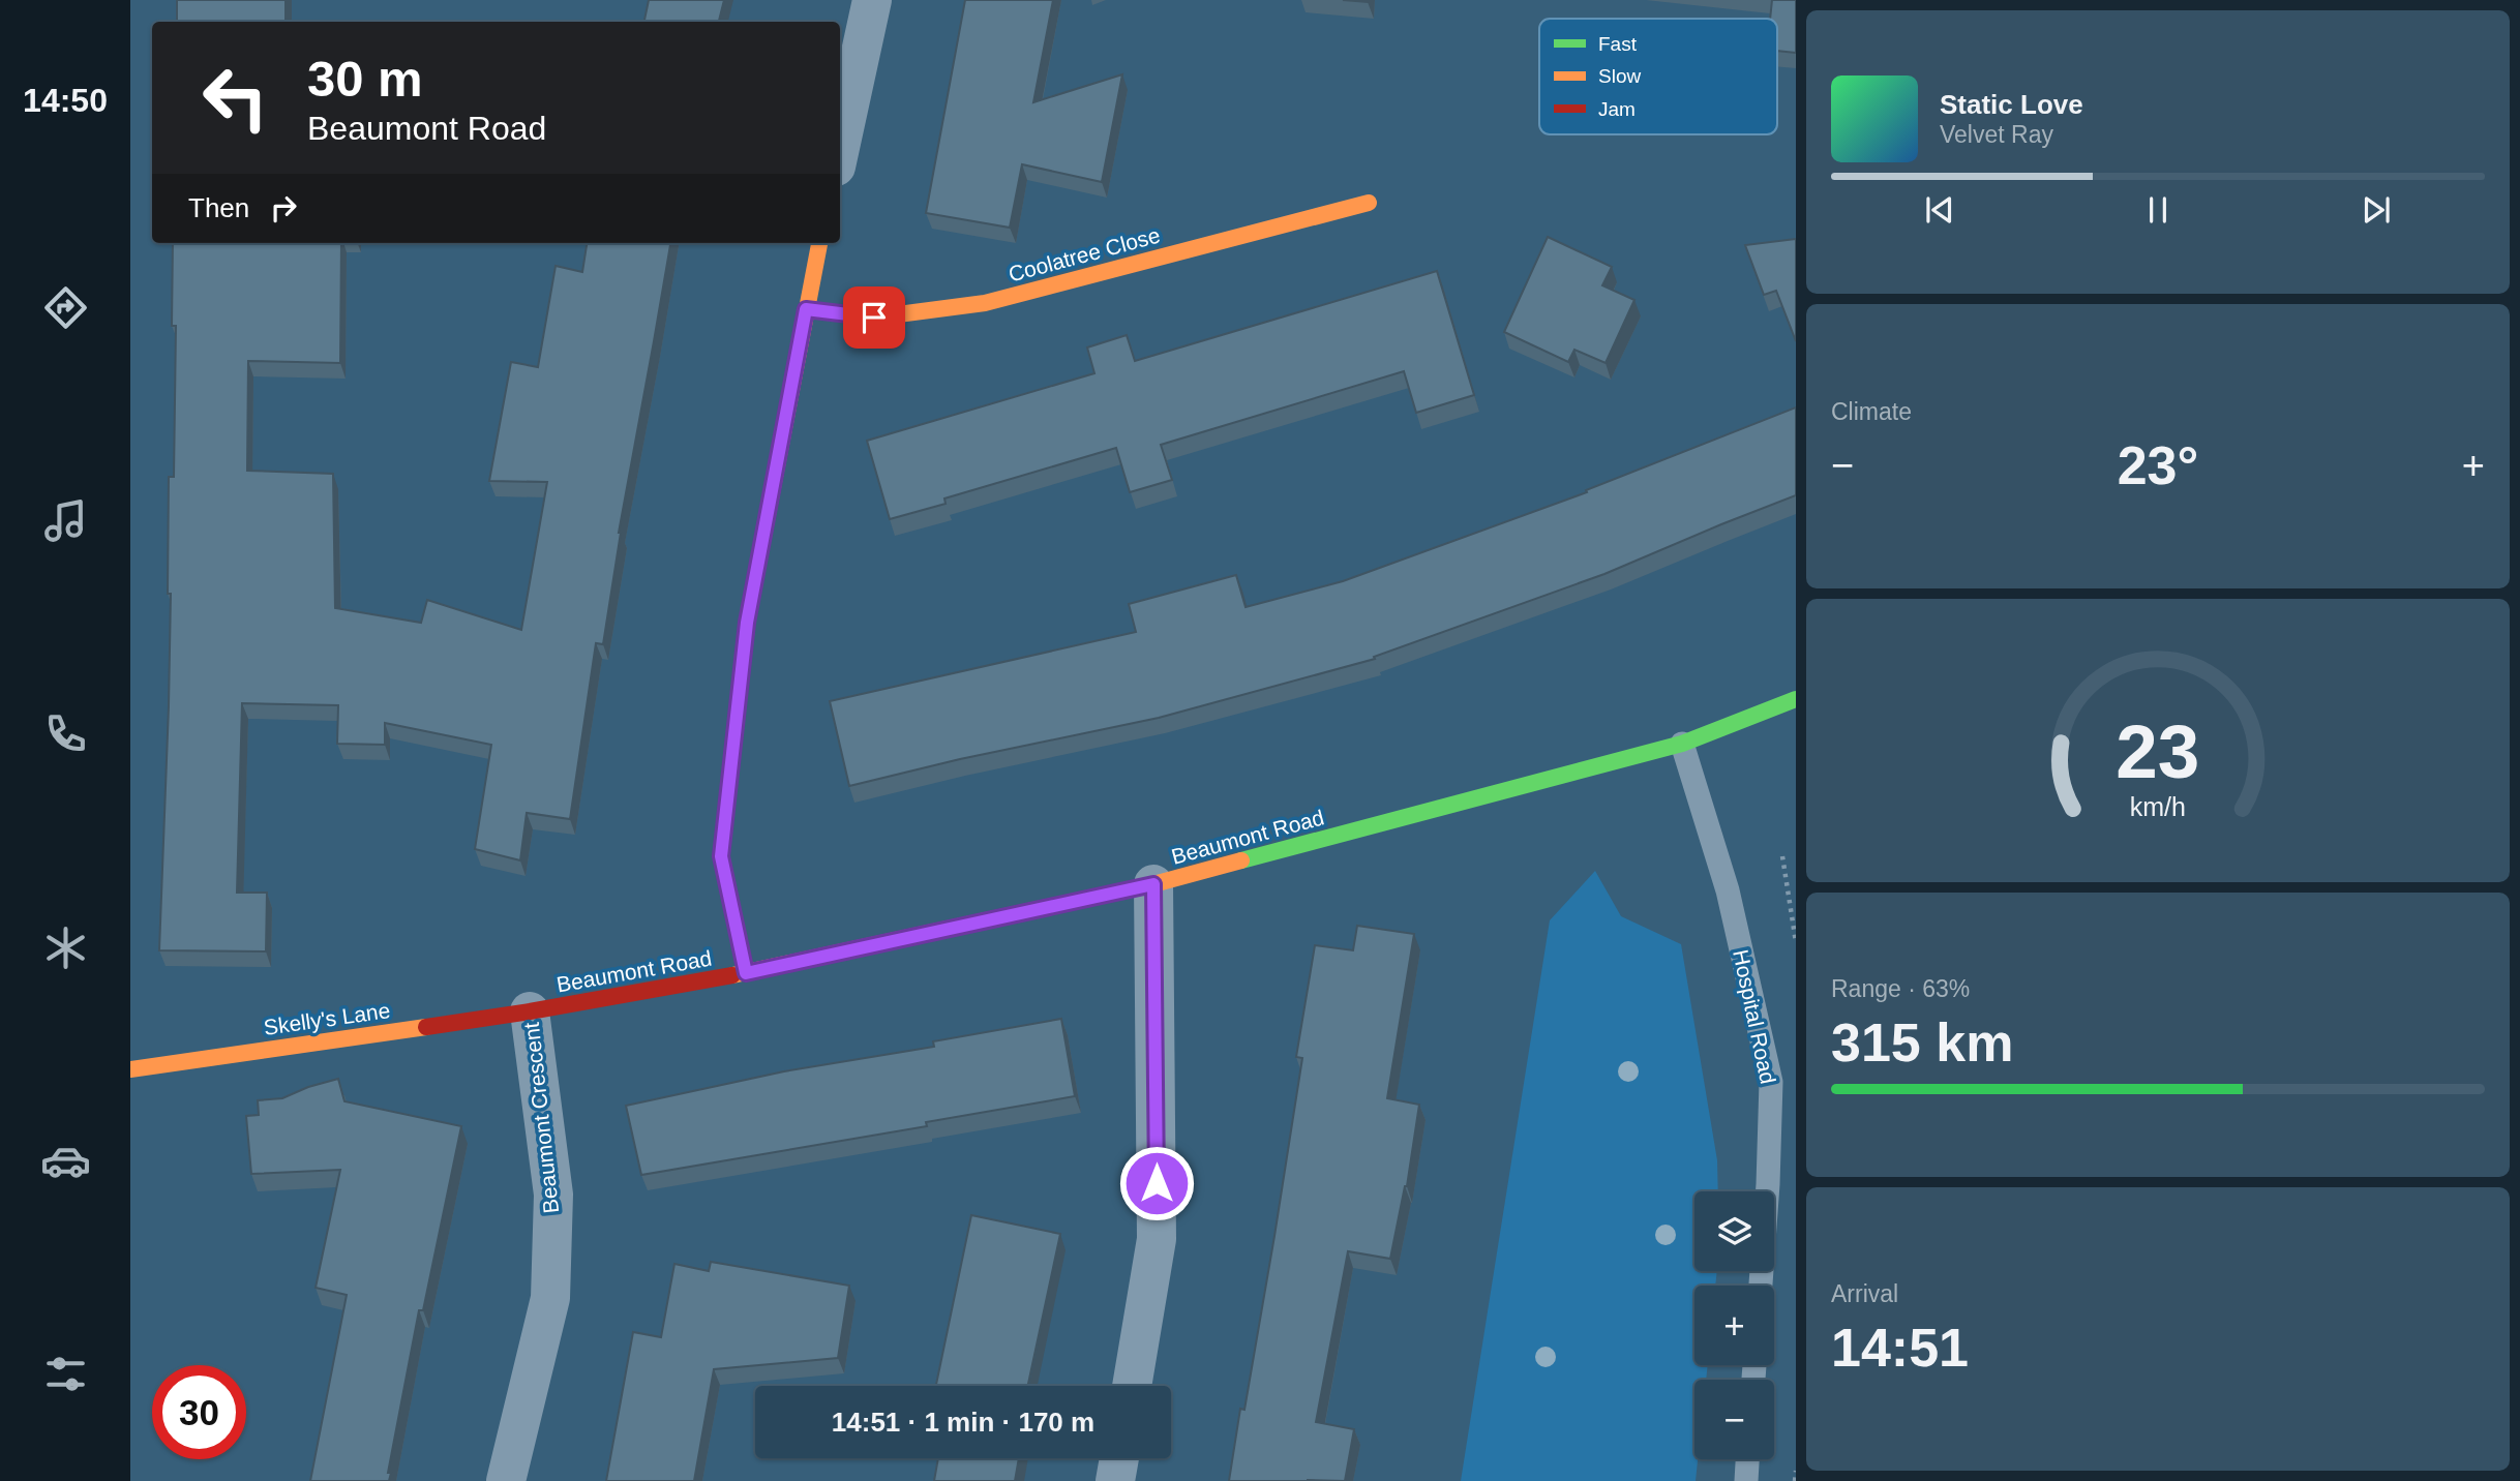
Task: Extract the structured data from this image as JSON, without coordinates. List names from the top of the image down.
{
  "streets": {
    "street": [
      "Coolatree Close",
      "Beaumont Road",
      "Skelly's Lane",
      "Beaumont Crescent"
    ],
    "lane": ["Hospital Road"]
  },
  "crossings": [
    ["Beaumont Road", "Hospital Road"],
    ["Beaumont Road", "Skelly's Lane"],
    ["Beaumont Road", "Beaumont Crescent"],
    ["Skelly's Lane", "Beaumont Crescent"]
  ],
  "legend": ["Fast", "Slow", "Jam"],
  "page": {
    "tabs": "14:50",
    "turn": ["30 m", "Beaumont Road"],
    "song": ["Static Love", "Velvet Ray"],
    "then": "Then",
    "tile": [
      "Climate",
      ["Range · 63%", "315 km"],
      ["Arrival", "14:51"]
    ],
    "heat": ["−", "23°", "+"],
    "map_buttons": ["+", "−"],
    "limit": "30",
    "trip": "14:51 · 1 min · 170 m",
    "gauge": ["23", "km/h"]
  }
}
